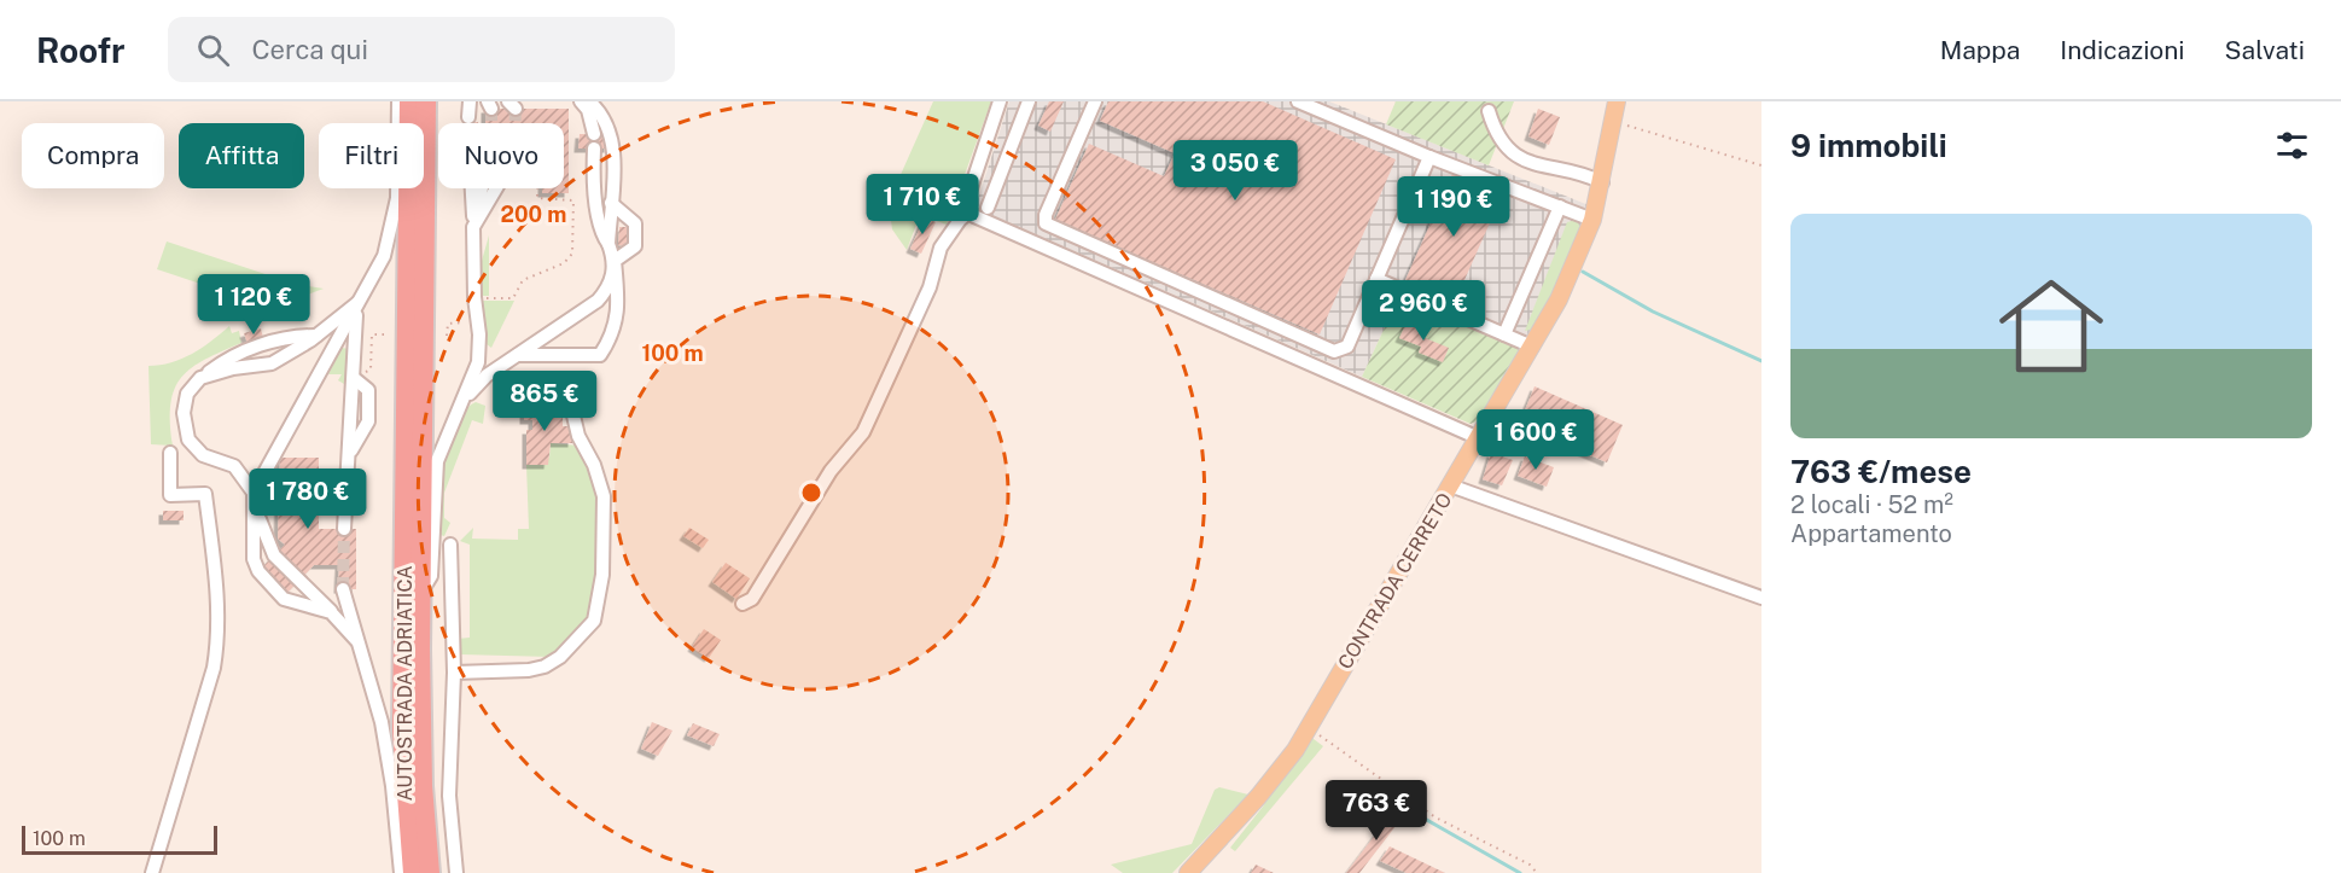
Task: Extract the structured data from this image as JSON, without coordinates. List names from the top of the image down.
{
  "streets": {
    "highway": ["AUTOSTRADA ADRIATICA"],
    "main road": ["CONTRADA CERRETO"]
  },
  "scale_bar": "100 m",
  "page": {
    "header": "Roofr",
    "search": "Cerca qui",
    "nav": ["Mappa", "Indicazioni", "Salvati"],
    "heading": "9 immobili",
    "chip": [
      "Compra",
      "Affitta",
      "Filtri",
      "Nuovo"
    ],
    "price": [
      "3 050 €",
      "1 710 €",
      "1 190 €",
      "1 120 €",
      "2 960 €",
      "865 €",
      "1 600 €",
      "1 780 €",
      "763 €"
    ],
    "list": [
      {
        "name": "763 €/mese",
        "note": "2 locali · 52 m² · Appartamento"
      }
    ],
    "scale": "100 m"
  },
  "rings": ["200 m", "100 m"]
}
